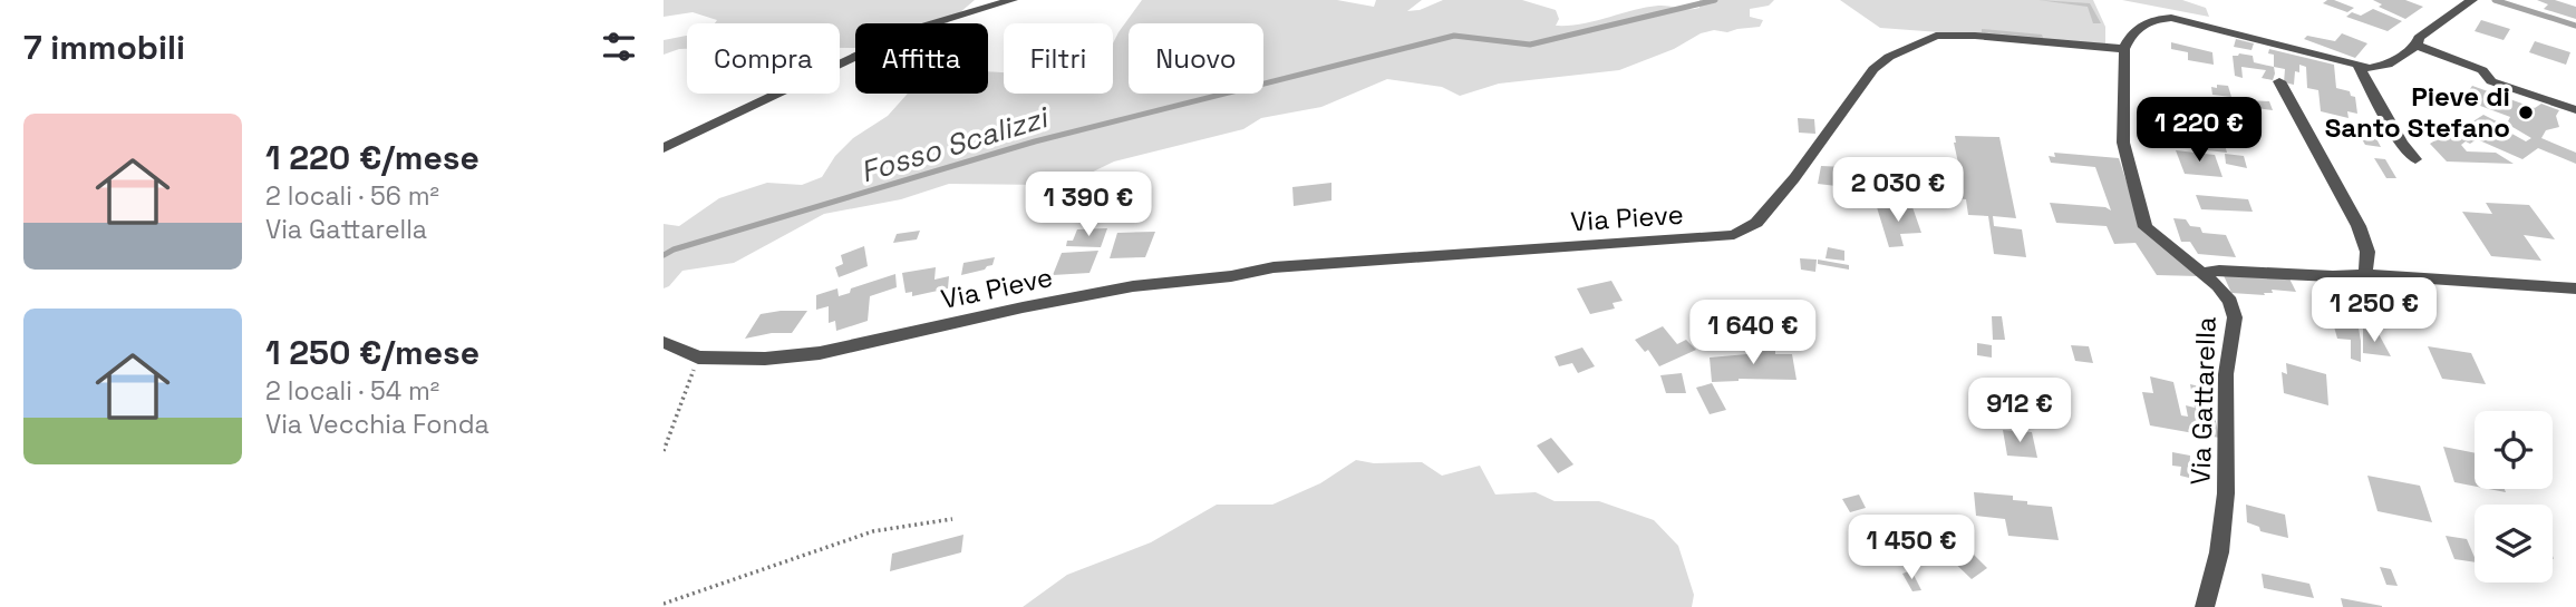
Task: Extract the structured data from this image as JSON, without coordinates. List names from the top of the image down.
{
  "streets": {
    "street": ["Via Pieve", "Via Gattarella"]
  },
  "crossings": [
    ["Via Pieve", "Via Gattarella"]
  ],
  "water": ["Fosso Scalizzi"],
  "places": ["Pieve di Santo Stefano"],
  "page": {
    "heading": "7 immobili",
    "chip": [
      "Compra",
      "Affitta",
      "Filtri",
      "Nuovo"
    ],
    "list": [
      {
        "name": "1 220 €/mese",
        "note": "2 locali · 56 m² · Via Gattarella"
      },
      {
        "name": "1 250 €/mese",
        "note": "2 locali · 54 m² · Via Vecchia Fonda"
      }
    ],
    "price": [
      "1 220 €",
      "2 030 €",
      "1 390 €",
      "1 250 €",
      "1 640 €",
      "912 €",
      "1 450 €"
    ]
  }
}
